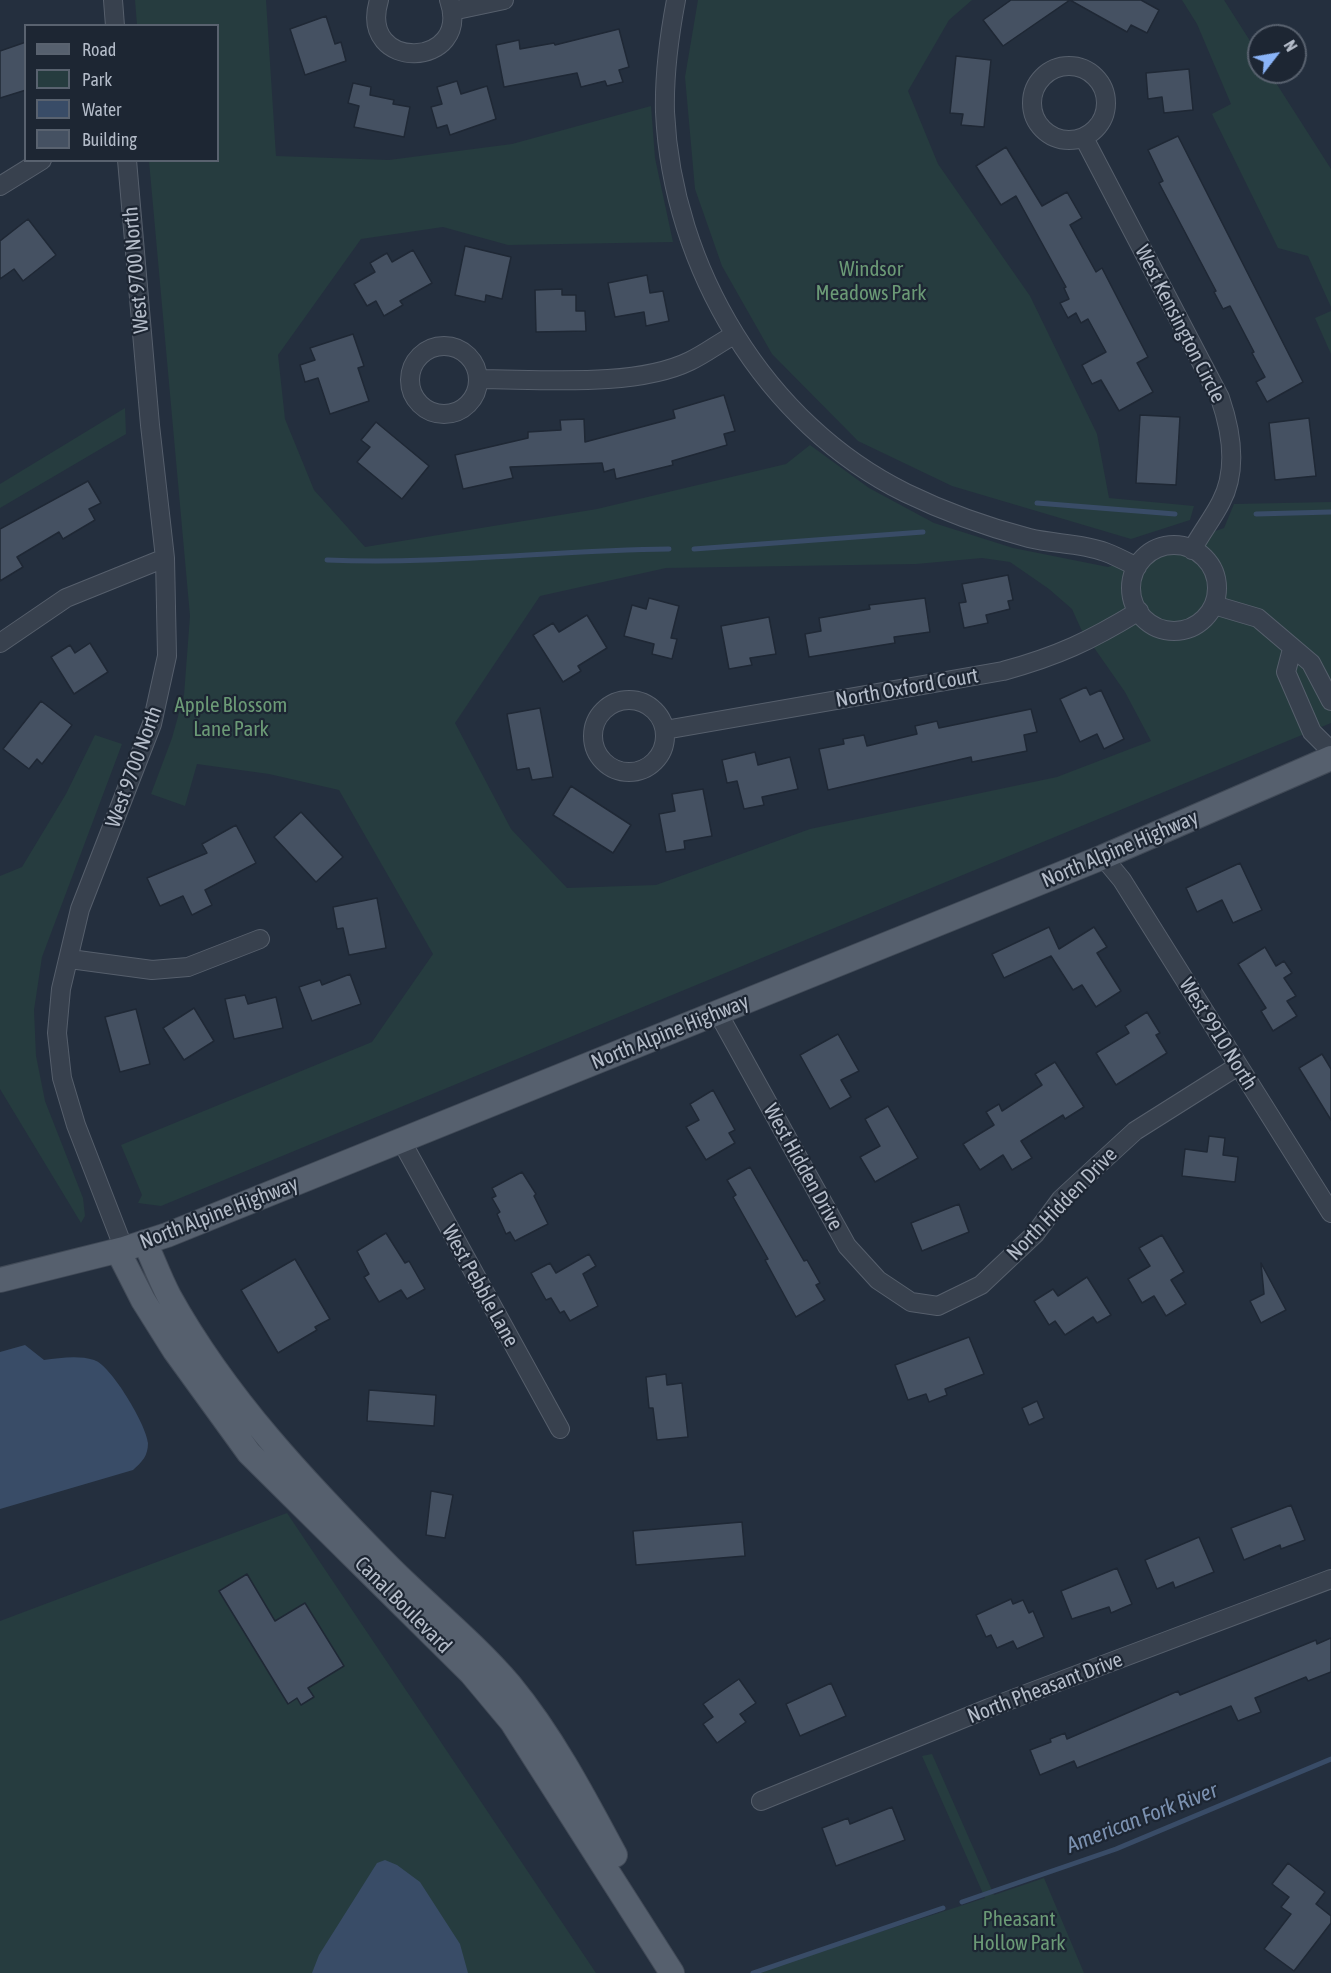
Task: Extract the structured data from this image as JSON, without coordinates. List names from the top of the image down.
{
  "streets": {
    "main road": ["North Alpine Highway", "Canal Boulevard"],
    "street": [
      "West 9700 North",
      "West Kensington Circle",
      "North Oxford Court",
      "West 9910 North",
      "West Hidden Drive",
      "North Hidden Drive",
      "West Pebble Lane",
      "North Pheasant Drive"
    ]
  },
  "crossings": [
    ["West 9700 North", "North Alpine Highway"],
    ["West 9700 North", "Canal Boulevard"],
    ["West Kensington Circle", "North Oxford Court"],
    ["North Alpine Highway", "West 9910 North"],
    ["North Alpine Highway", "West Hidden Drive"],
    ["North Alpine Highway", "West Pebble Lane"],
    ["North Alpine Highway", "Canal Boulevard"],
    ["West 9910 North", "North Hidden Drive"],
    ["West Hidden Drive", "North Hidden Drive"]
  ],
  "water": ["American Fork River"],
  "parks": ["Windsor Meadows Park", "Apple Blossom Lane Park", "Pheasant Hollow Park"],
  "legend": [
    "Road",
    "Park",
    "Water",
    "Building"
  ],
  "north": "top right"
}
